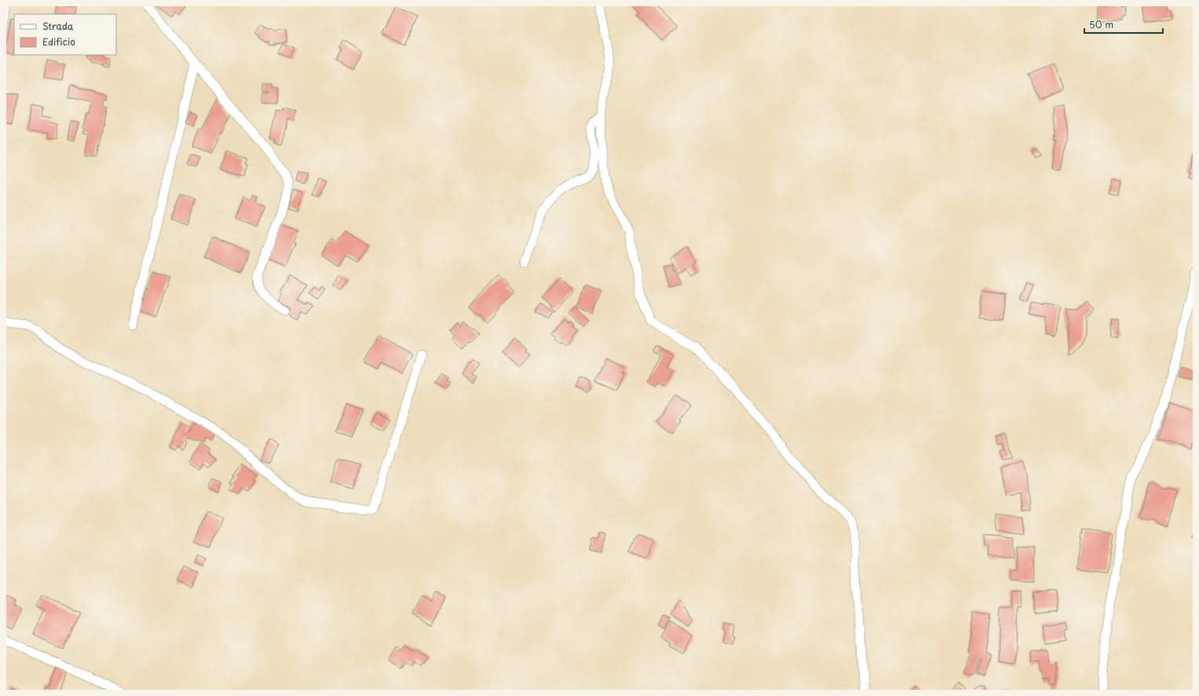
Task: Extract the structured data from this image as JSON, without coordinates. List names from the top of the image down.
{
  "legend": ["Strada", "Edificio"],
  "scale_bar": "50 m"
}
